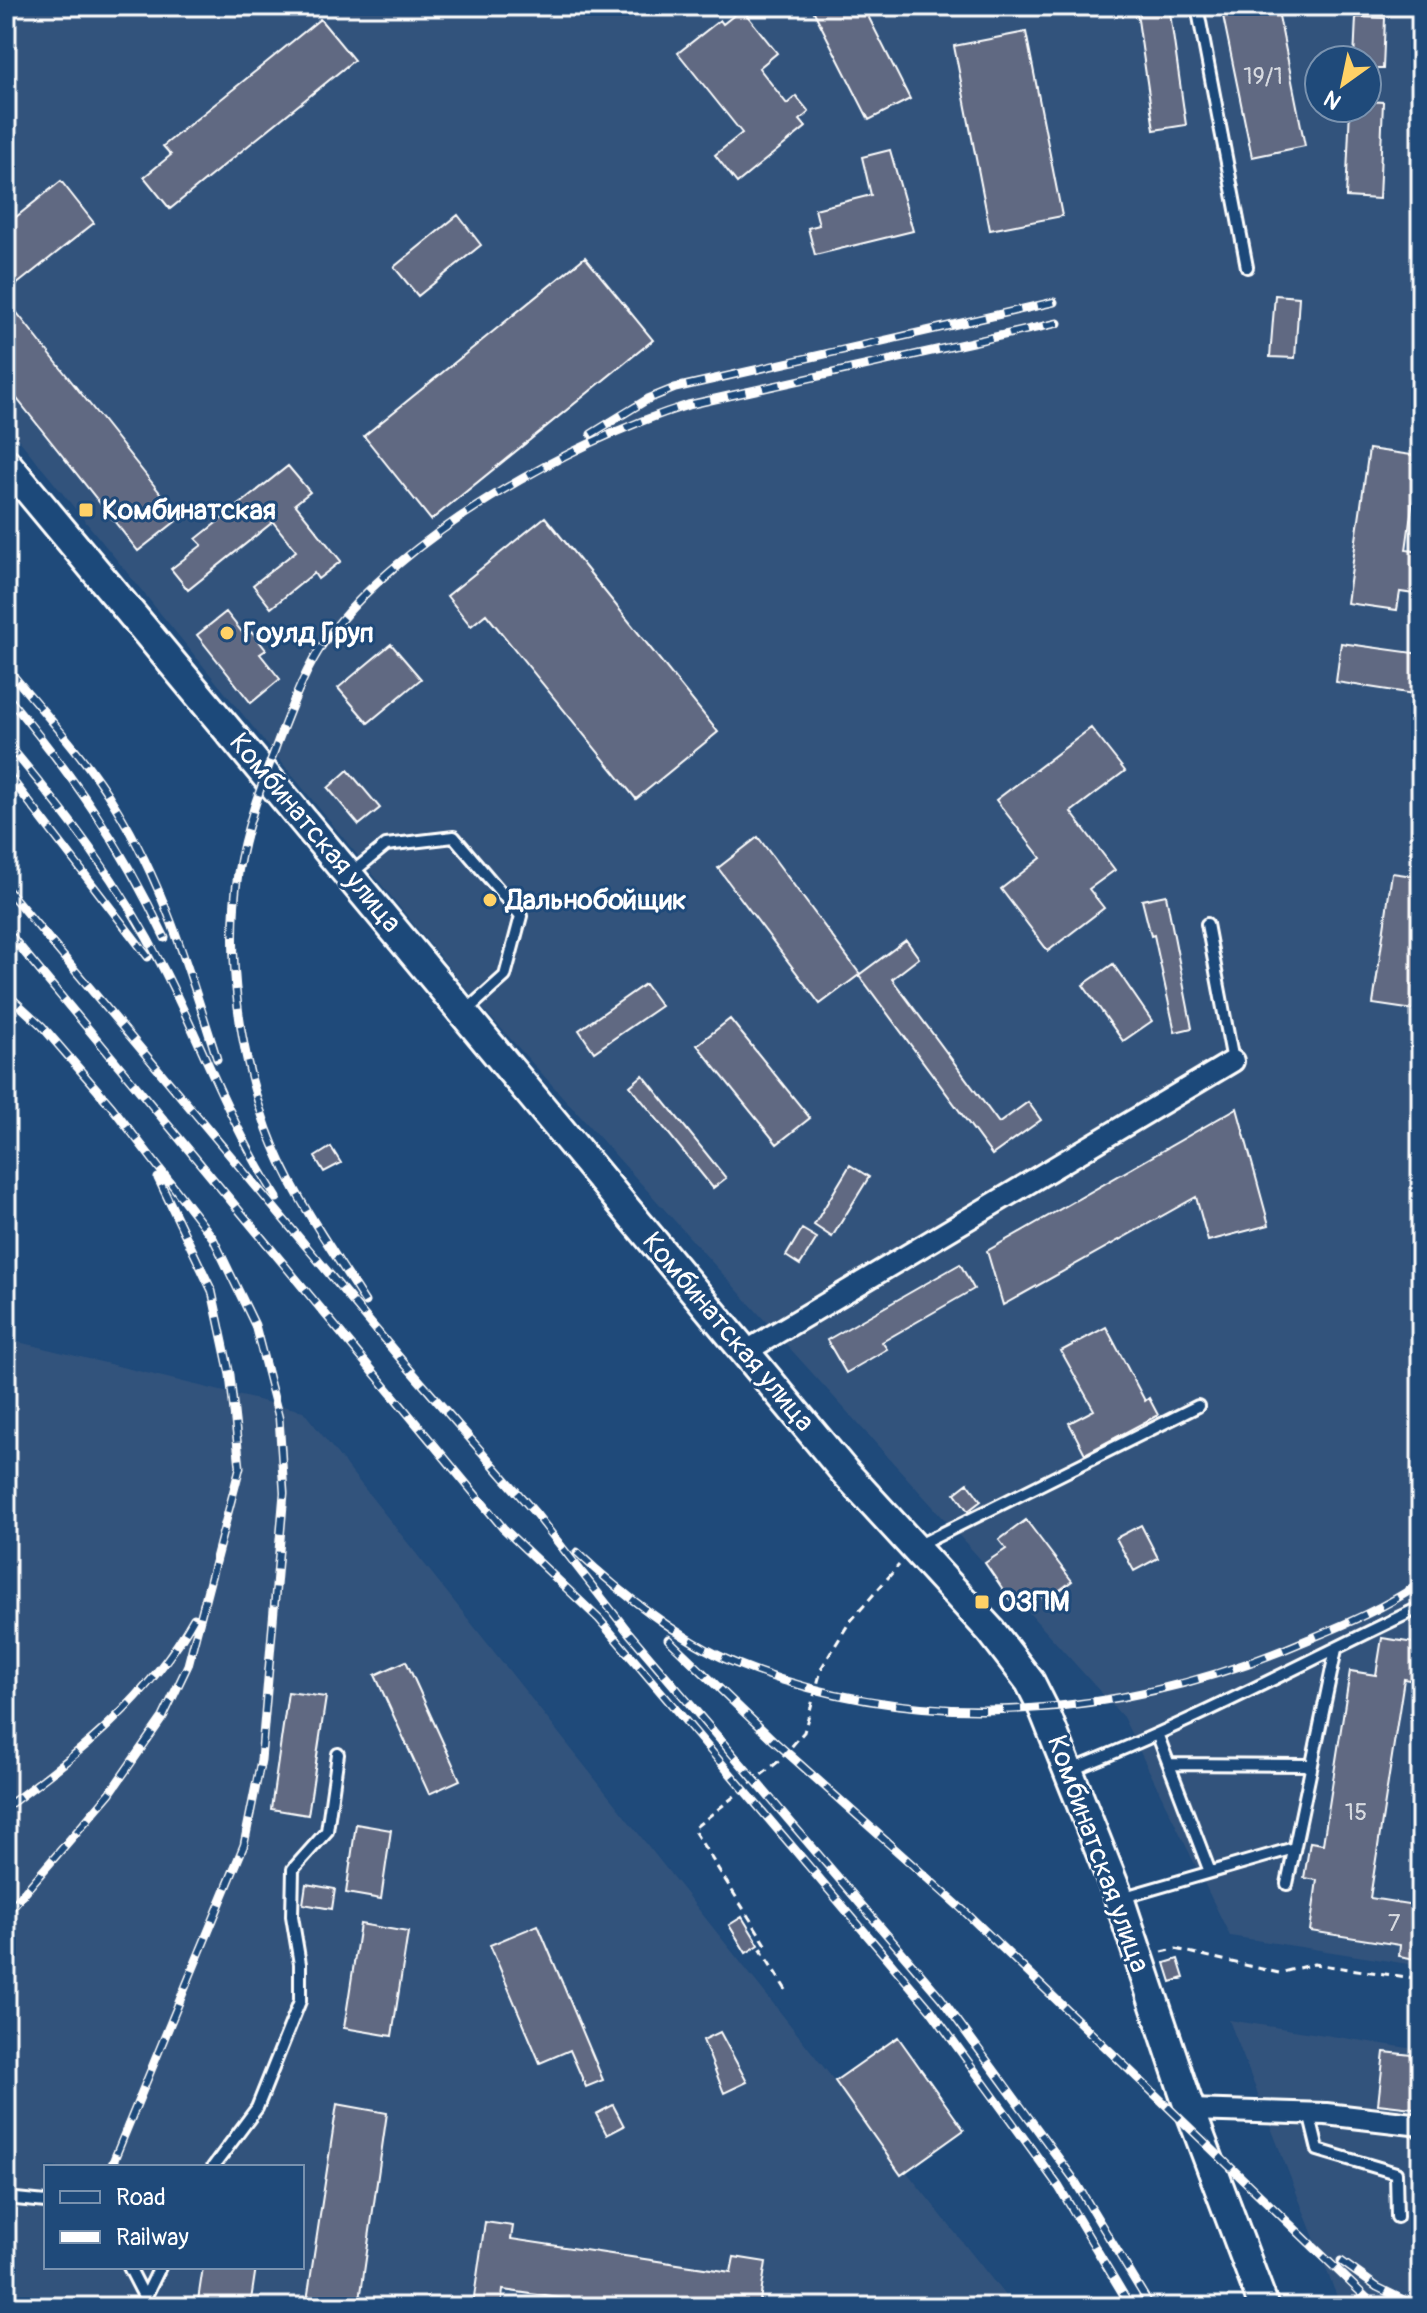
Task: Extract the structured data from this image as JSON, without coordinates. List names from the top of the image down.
{
  "streets": {
    "main road": ["Комбинатская улица"]
  },
  "places": {
    "transit": ["Комбинатская", "ОЗПМ"],
    "other": ["Гоулд Груп", "Дальнобойщик"]
  },
  "house_numbers": ["19/1", "15", "7"],
  "legend": ["Road", "Railway"],
  "north": "bottom left"
}
